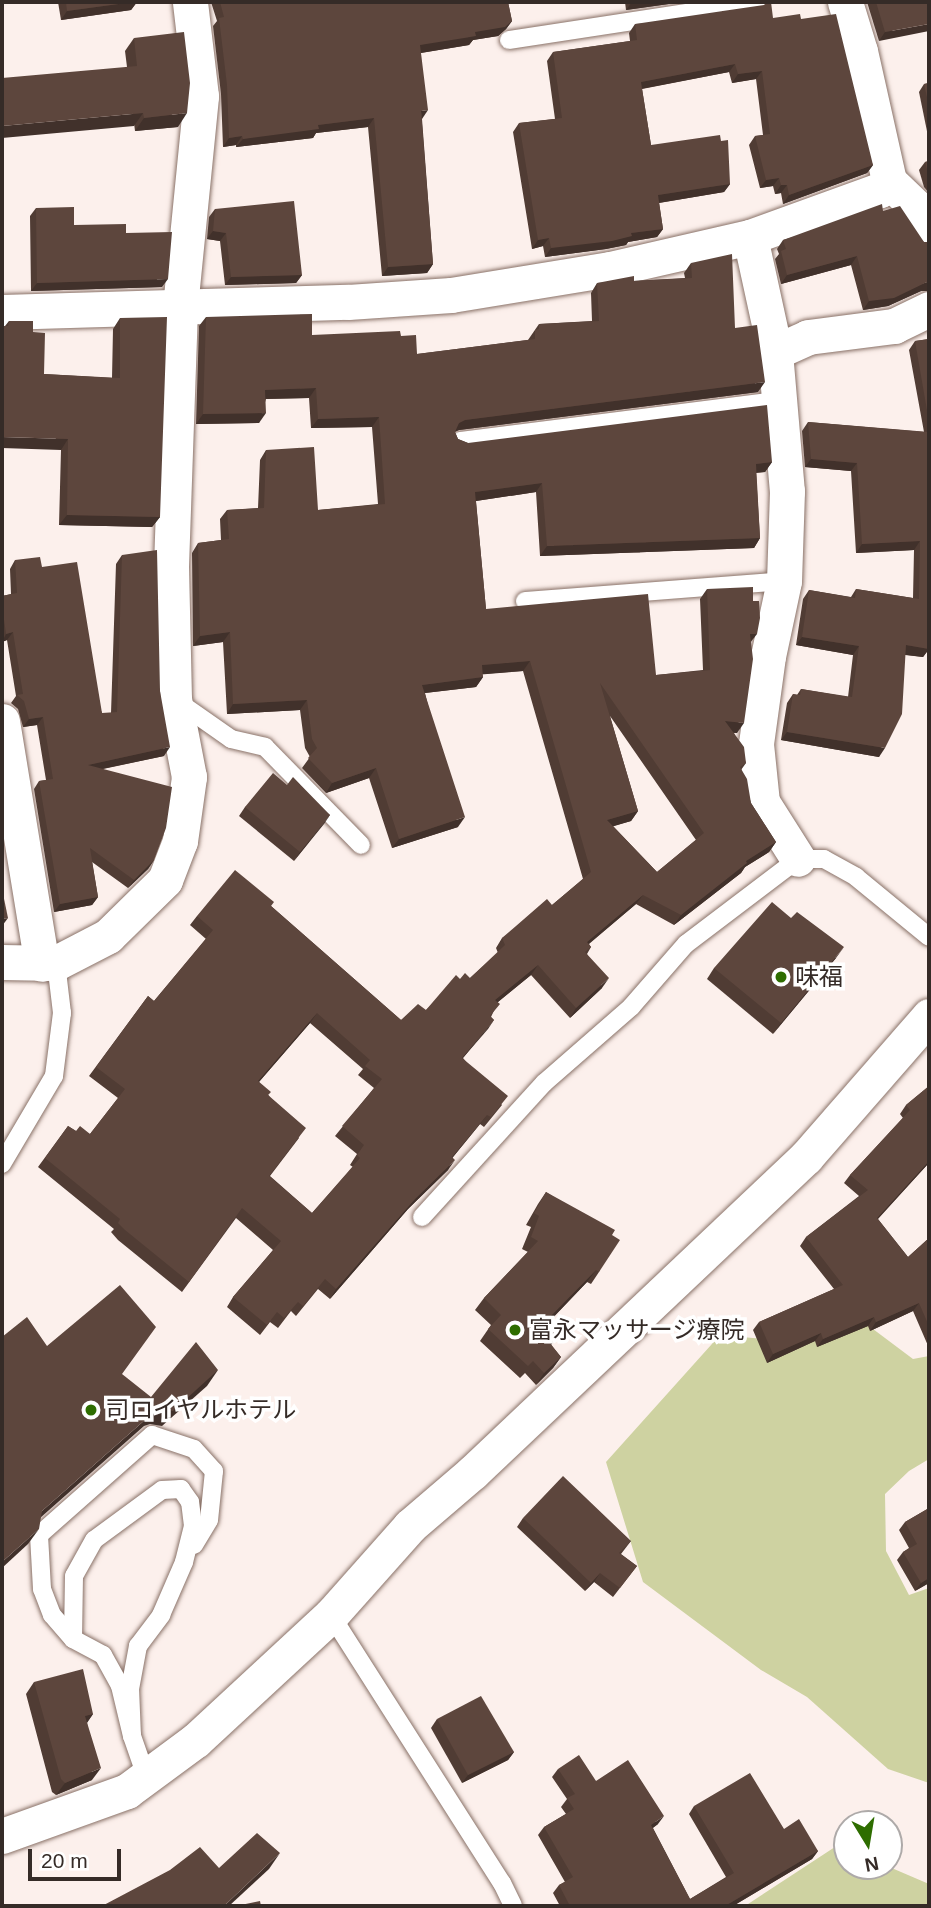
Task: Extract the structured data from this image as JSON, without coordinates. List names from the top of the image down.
{
  "places": ["味福", "富永マッサージ療院", "司ロイヤルホテル"],
  "scale_bar": "20 m",
  "north": "bottom"
}
